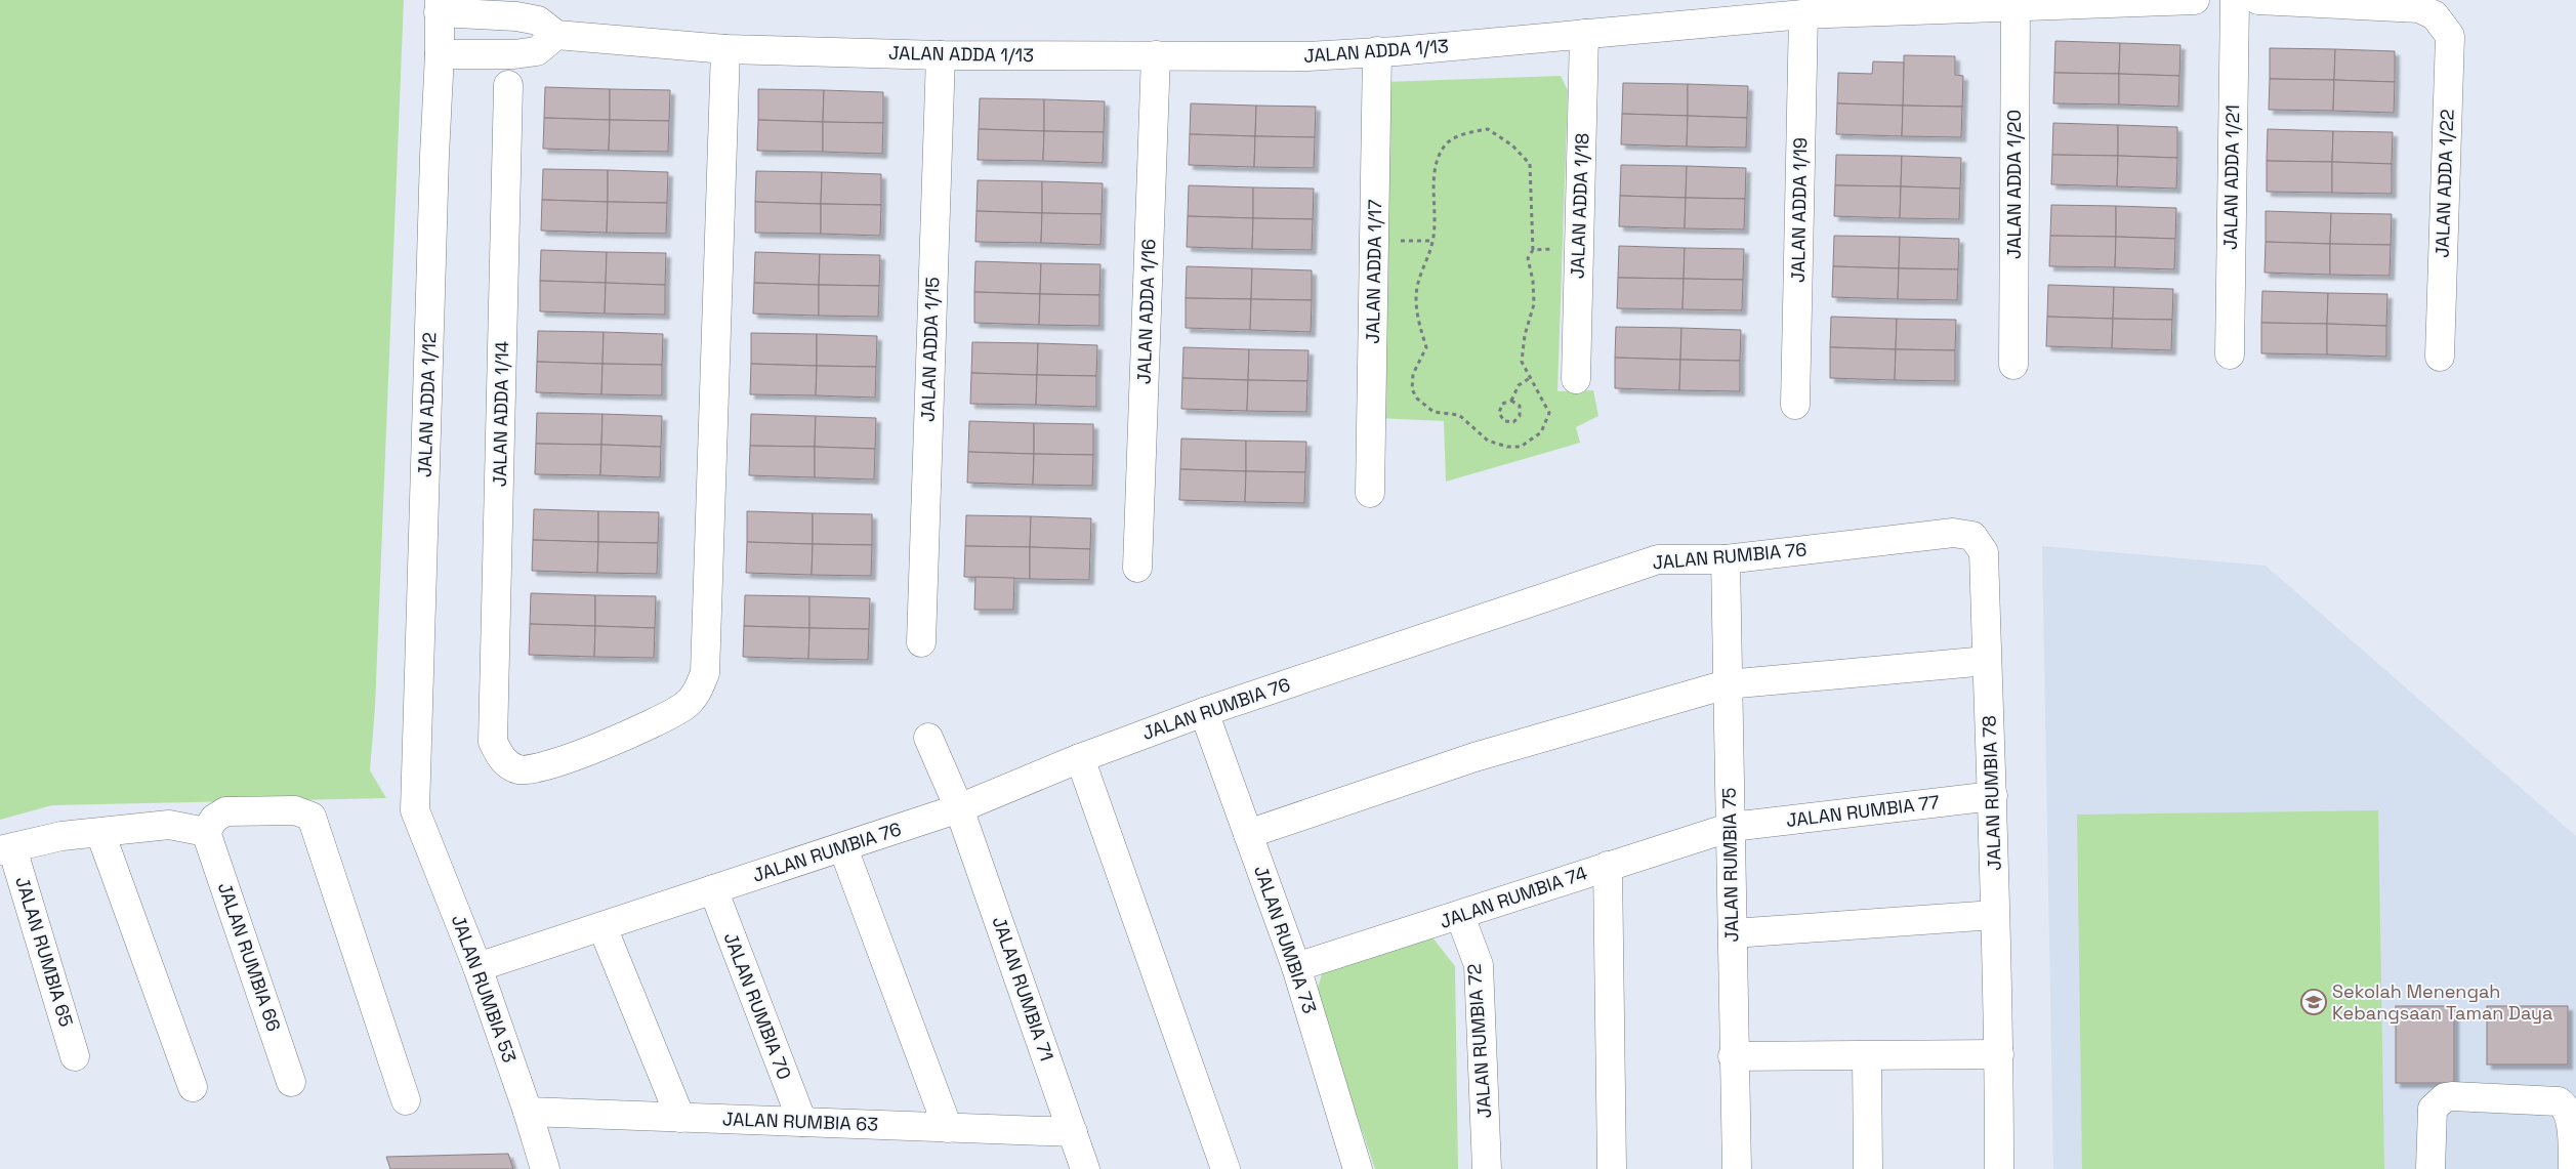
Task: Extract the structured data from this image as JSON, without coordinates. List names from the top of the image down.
{
  "streets": {
    "street": [
      "JALAN ADDA 1/13",
      "JALAN ADDA 1/21",
      "JALAN ADDA 1/22",
      "JALAN ADDA 1/20",
      "JALAN ADDA 1/18",
      "JALAN ADDA 1/19",
      "JALAN ADDA 1/17",
      "JALAN ADDA 1/16",
      "JALAN ADDA 1/15",
      "JALAN ADDA 1/12",
      "JALAN ADDA 1/14",
      "JALAN RUMBIA 76",
      "JALAN RUMBIA 78",
      "JALAN RUMBIA 77",
      "JALAN RUMBIA 75",
      "JALAN RUMBIA 74",
      "JALAN RUMBIA 73",
      "JALAN RUMBIA 65",
      "JALAN RUMBIA 66",
      "JALAN RUMBIA 53",
      "JALAN RUMBIA 71",
      "JALAN RUMBIA 70",
      "JALAN RUMBIA 72",
      "JALAN RUMBIA 63"
    ]
  },
  "crossings": [
    ["JALAN ADDA 1/13", "JALAN ADDA 1/20"],
    ["JALAN ADDA 1/13", "JALAN ADDA 1/18"],
    ["JALAN ADDA 1/13", "JALAN ADDA 1/19"],
    ["JALAN ADDA 1/13", "JALAN ADDA 1/17"],
    ["JALAN ADDA 1/13", "JALAN ADDA 1/16"],
    ["JALAN ADDA 1/13", "JALAN ADDA 1/15"],
    ["JALAN ADDA 1/13", "JALAN ADDA 1/14"],
    ["JALAN ADDA 1/12", "JALAN RUMBIA 53"],
    ["JALAN RUMBIA 76", "JALAN RUMBIA 78"],
    ["JALAN RUMBIA 76", "JALAN RUMBIA 75"],
    ["JALAN RUMBIA 76", "JALAN RUMBIA 73"],
    ["JALAN RUMBIA 76", "JALAN RUMBIA 53"],
    ["JALAN RUMBIA 76", "JALAN RUMBIA 71"],
    ["JALAN RUMBIA 76", "JALAN RUMBIA 70"],
    ["JALAN RUMBIA 78", "JALAN RUMBIA 77"],
    ["JALAN RUMBIA 77", "JALAN RUMBIA 75"],
    ["JALAN RUMBIA 77", "JALAN RUMBIA 74"],
    ["JALAN RUMBIA 75", "JALAN RUMBIA 74"],
    ["JALAN RUMBIA 74", "JALAN RUMBIA 73"],
    ["JALAN RUMBIA 74", "JALAN RUMBIA 72"],
    ["JALAN RUMBIA 53", "JALAN RUMBIA 63"],
    ["JALAN RUMBIA 71", "JALAN RUMBIA 63"],
    ["JALAN RUMBIA 70", "JALAN RUMBIA 63"]
  ],
  "places": {
    "school or university": ["Sekolah Menengah Kebangsaan Taman Daya"]
  }
}
